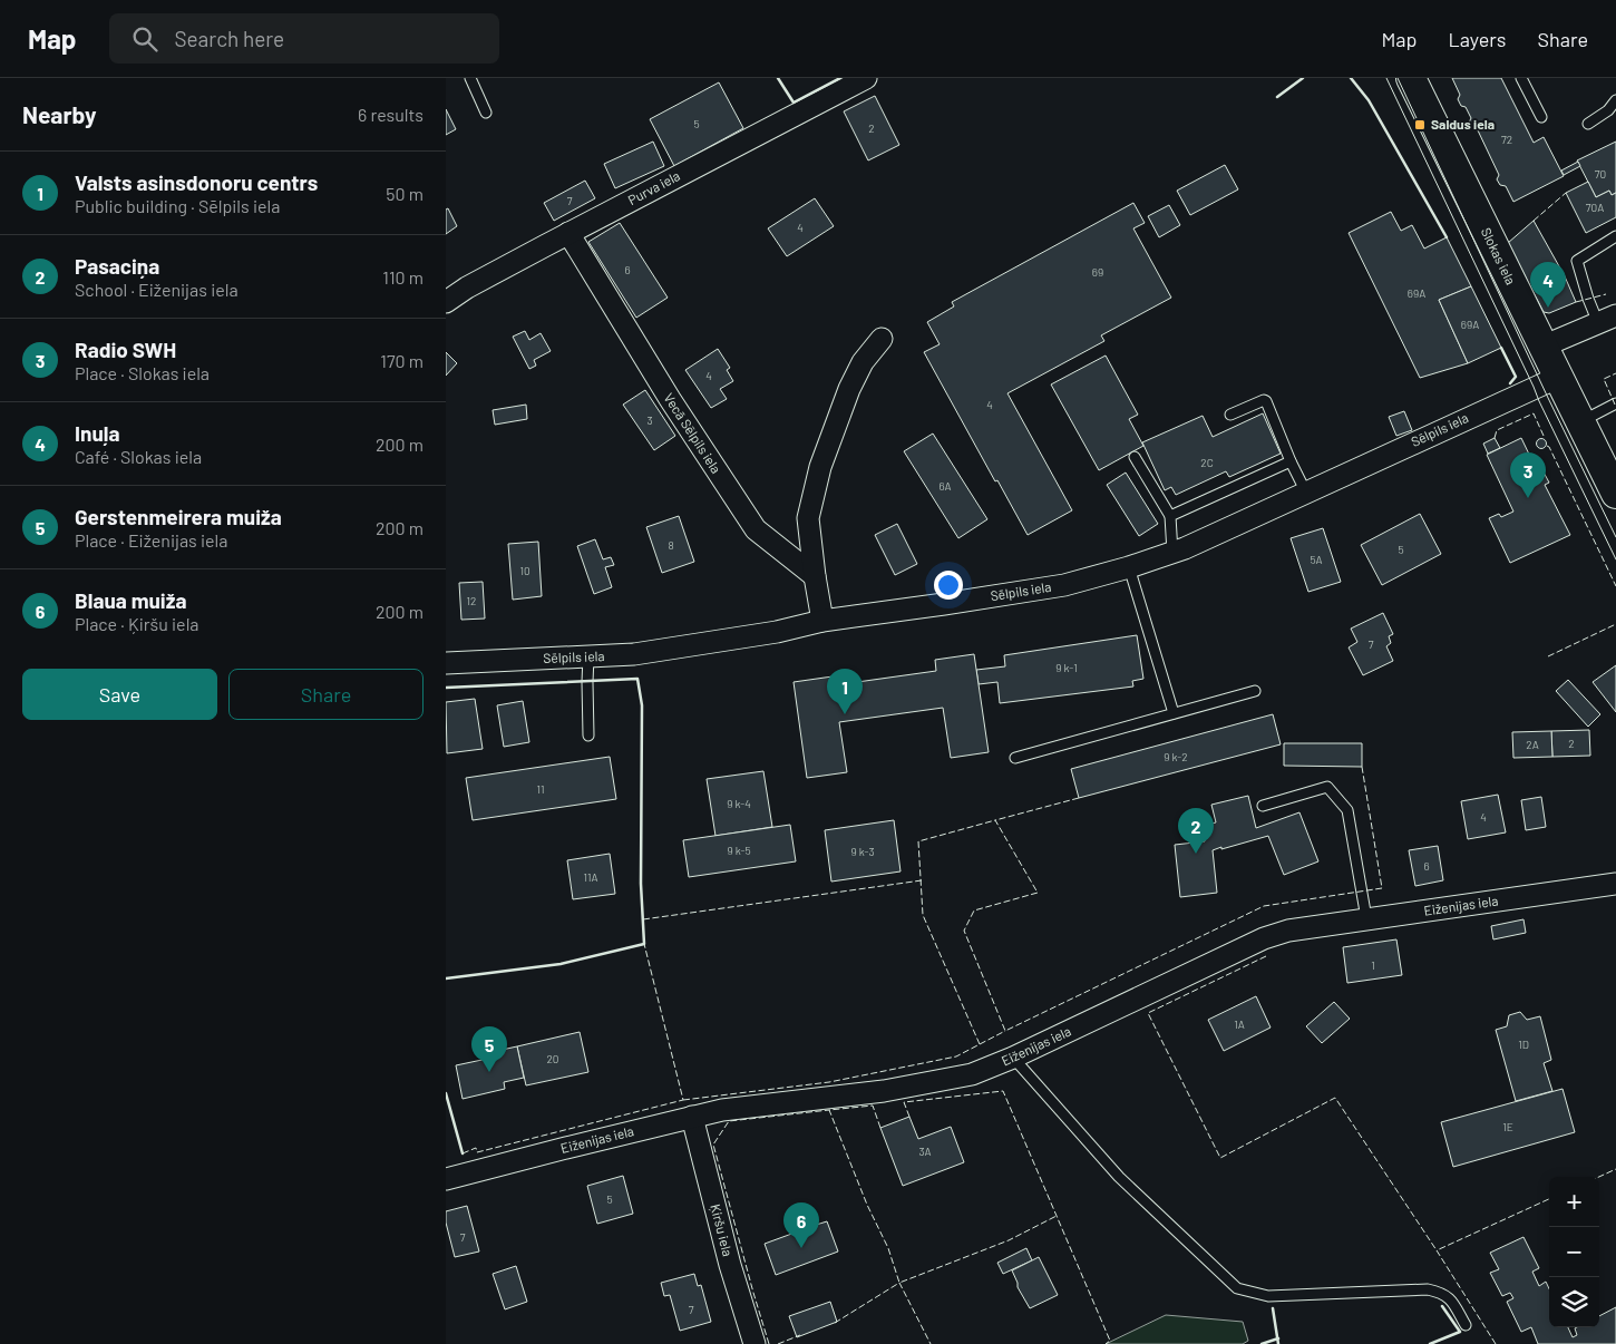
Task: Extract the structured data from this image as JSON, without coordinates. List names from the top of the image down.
{
  "streets": {
    "street": [
      "Purva iela",
      "Slokas iela",
      "Sēlpils iela",
      "Vecā Sēlpils iela",
      "Eiženijas iela",
      "Ķiršu iela"
    ]
  },
  "crossings": [
    ["Purva iela", "Vecā Sēlpils iela"],
    ["Slokas iela", "Sēlpils iela"],
    ["Eiženijas iela", "Ķiršu iela"]
  ],
  "places": {
    "transit": ["Saldus iela"]
  },
  "house_numbers": [
    "5",
    "2",
    "72",
    "70",
    "7",
    "70A",
    "4",
    "6",
    "69",
    "69A",
    "69A",
    "4",
    "4",
    "3",
    "2C",
    "6A",
    "8",
    "5",
    "5A",
    "10",
    "12",
    "7",
    "9 k-1",
    "2",
    "2A",
    "9 k-2",
    "11",
    "9 k-4",
    "4",
    "9 k-5",
    "9 k-3",
    "6",
    "11A",
    "1",
    "1A",
    "1D",
    "20",
    "1E",
    "3A",
    "5",
    "7",
    "7"
  ],
  "page": {
    "header": "Map",
    "search": "Search here",
    "nav": ["Map", "Layers", "Share"],
    "heading": ["Nearby", "6 results"],
    "list": [
      {
        "mark": "1",
        "name": "Valsts asinsdonoru centrs",
        "note": "Public building · Sēlpils iela",
        "value": "50 m"
      },
      {
        "mark": "2",
        "name": "Pasaciņa",
        "note": "School · Eiženijas iela",
        "value": "110 m"
      },
      {
        "mark": "3",
        "name": "Radio SWH",
        "note": "Place · Slokas iela",
        "value": "170 m"
      },
      {
        "mark": "4",
        "name": "Inuļa",
        "note": "Café · Slokas iela",
        "value": "200 m"
      },
      {
        "mark": "5",
        "name": "Gerstenmeirera muiža",
        "note": "Place · Eiženijas iela",
        "value": "200 m"
      },
      {
        "mark": "6",
        "name": "Blaua muiža",
        "note": "Place · Ķiršu iela",
        "value": "200 m"
      }
    ],
    "pins": [
      "4",
      "3",
      "1",
      "2",
      "5",
      "6"
    ],
    "buttons": ["Save", "Share"],
    "map_buttons": ["+", "−"]
  }
}
